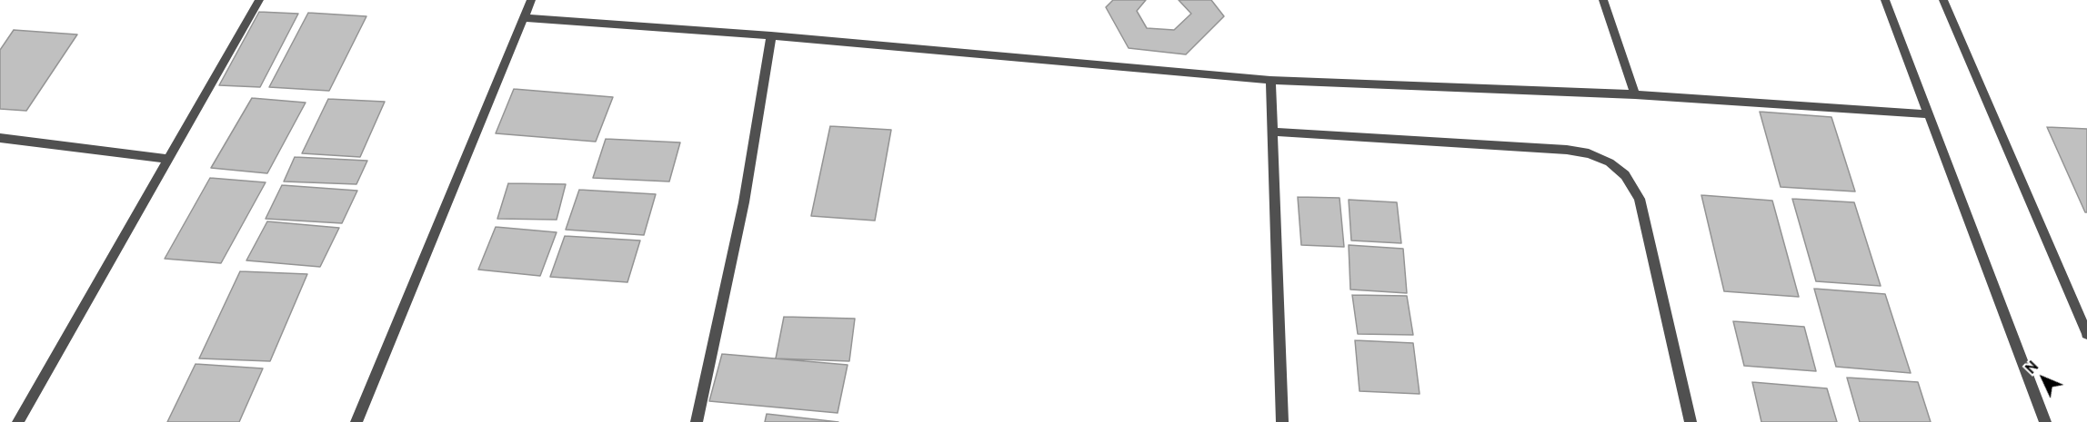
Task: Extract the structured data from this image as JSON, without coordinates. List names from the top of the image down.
{
  "north": "top left"
}
